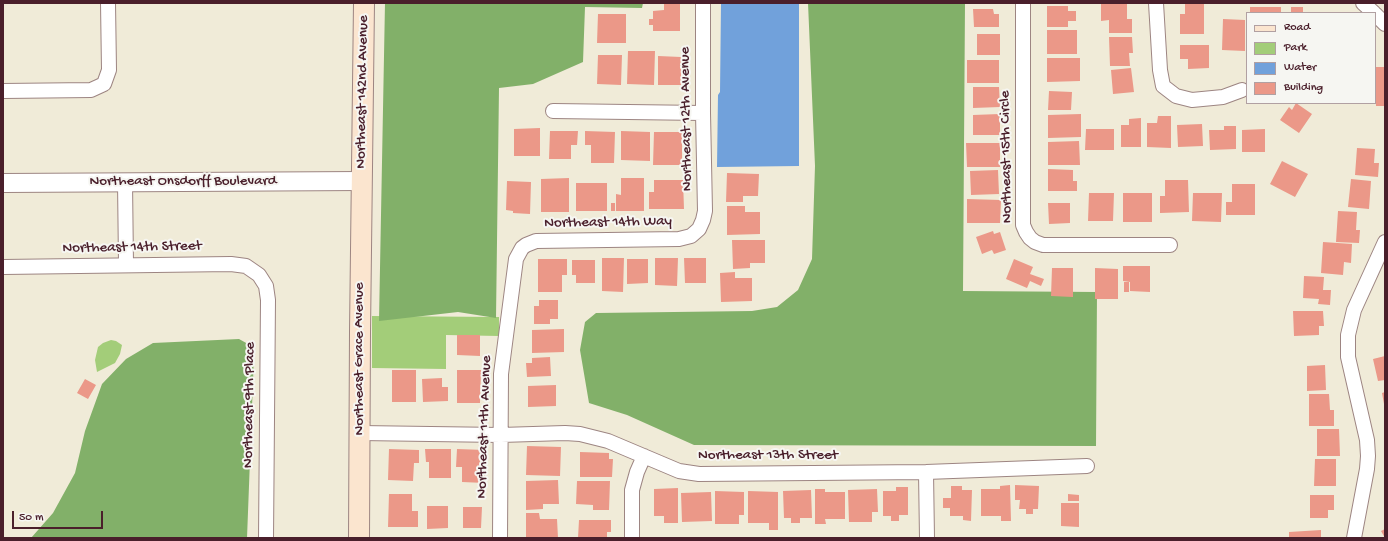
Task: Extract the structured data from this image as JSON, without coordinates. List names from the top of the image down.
{
  "streets": {
    "main road": ["Northeast 142nd Avenue", "Northeast Grace Avenue"],
    "street": [
      "Northeast 12th Avenue",
      "Northeast 15th Circle",
      "Northeast Onsdorff Boulevard",
      "Northeast 14th Way",
      "Northeast 14th Street",
      "Northeast 9th Place",
      "Northeast 11th Avenue",
      "Northeast 13th Street"
    ]
  },
  "crossings": [
    ["Northeast 142nd Avenue", "Northeast Onsdorff Boulevard"],
    ["Northeast 142nd Avenue", "Northeast Grace Avenue"],
    ["Northeast 12th Avenue", "Northeast 14th Way"],
    ["Northeast Onsdorff Boulevard", "Northeast Grace Avenue"],
    ["Northeast 14th Way", "Northeast 11th Avenue"],
    ["Northeast 14th Street", "Northeast 9th Place"],
    ["Northeast Grace Avenue", "Northeast 13th Street"],
    ["Northeast 11th Avenue", "Northeast 13th Street"]
  ],
  "legend": [
    "Road",
    "Park",
    "Water",
    "Building"
  ],
  "scale_bar": "50 m"
}
